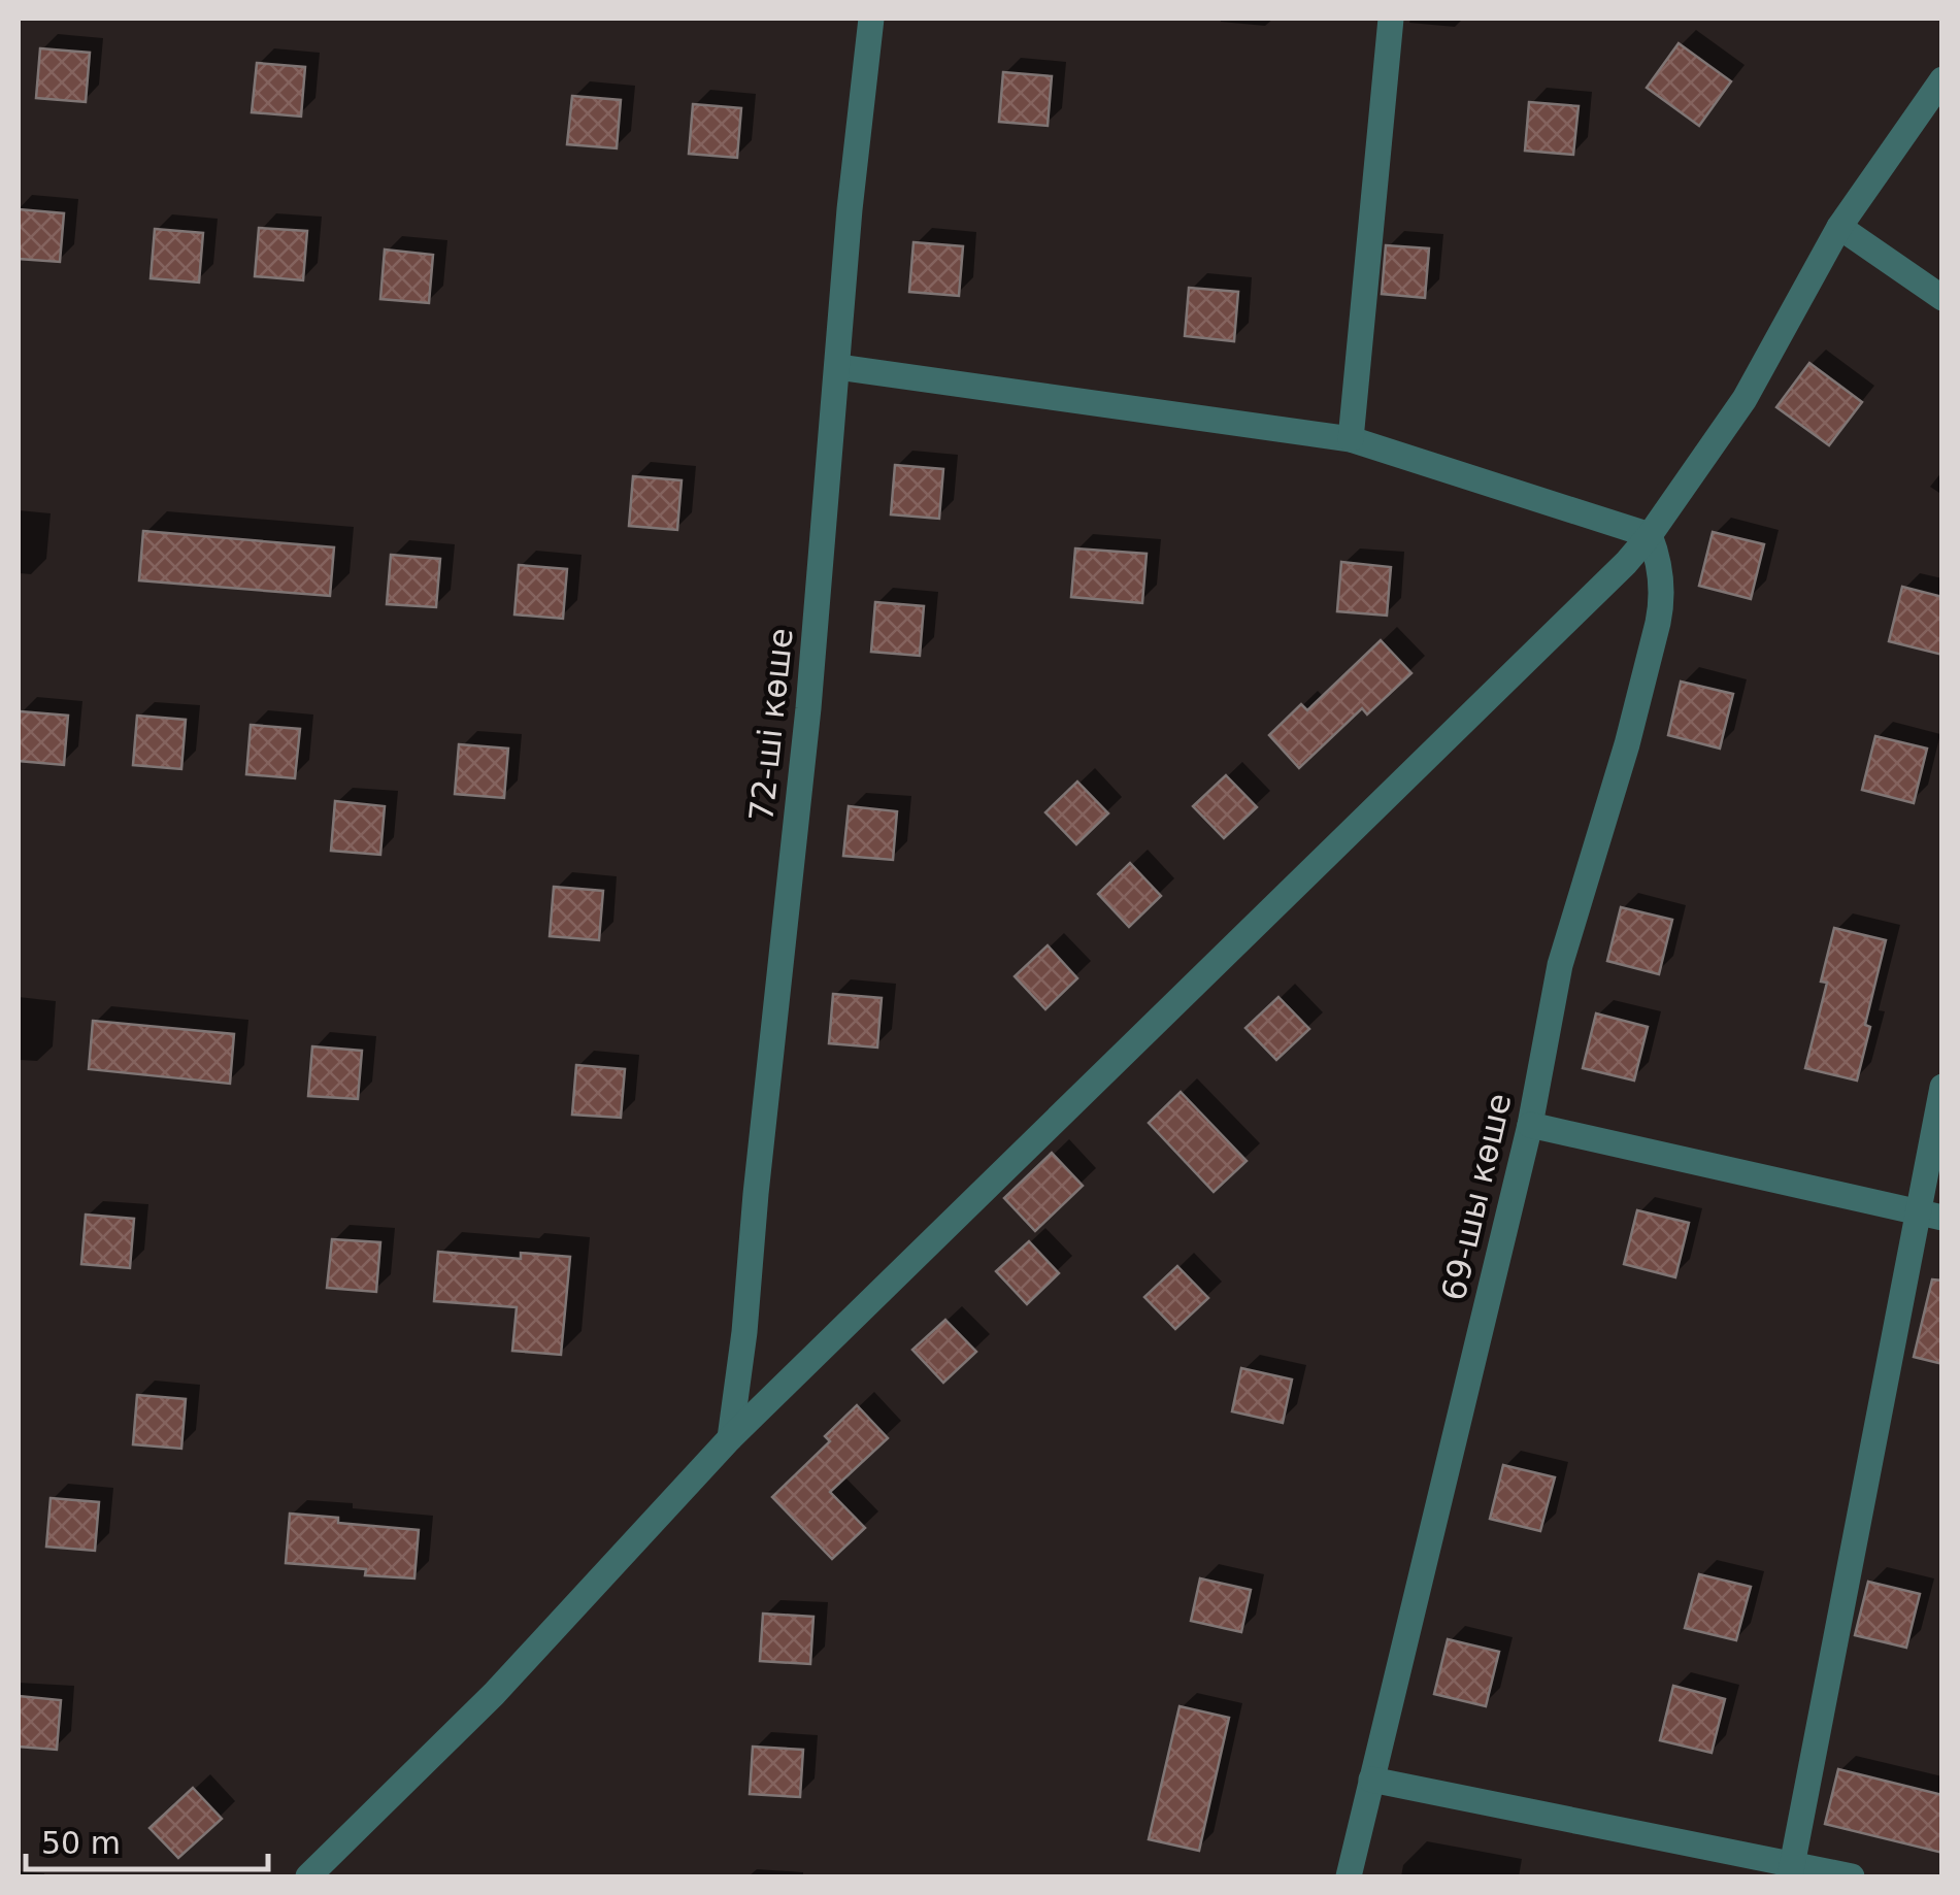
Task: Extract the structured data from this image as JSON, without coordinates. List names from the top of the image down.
{
  "streets": {
    "street": ["72-ші көше", "69-шы көше"]
  },
  "scale_bar": "50 m"
}
